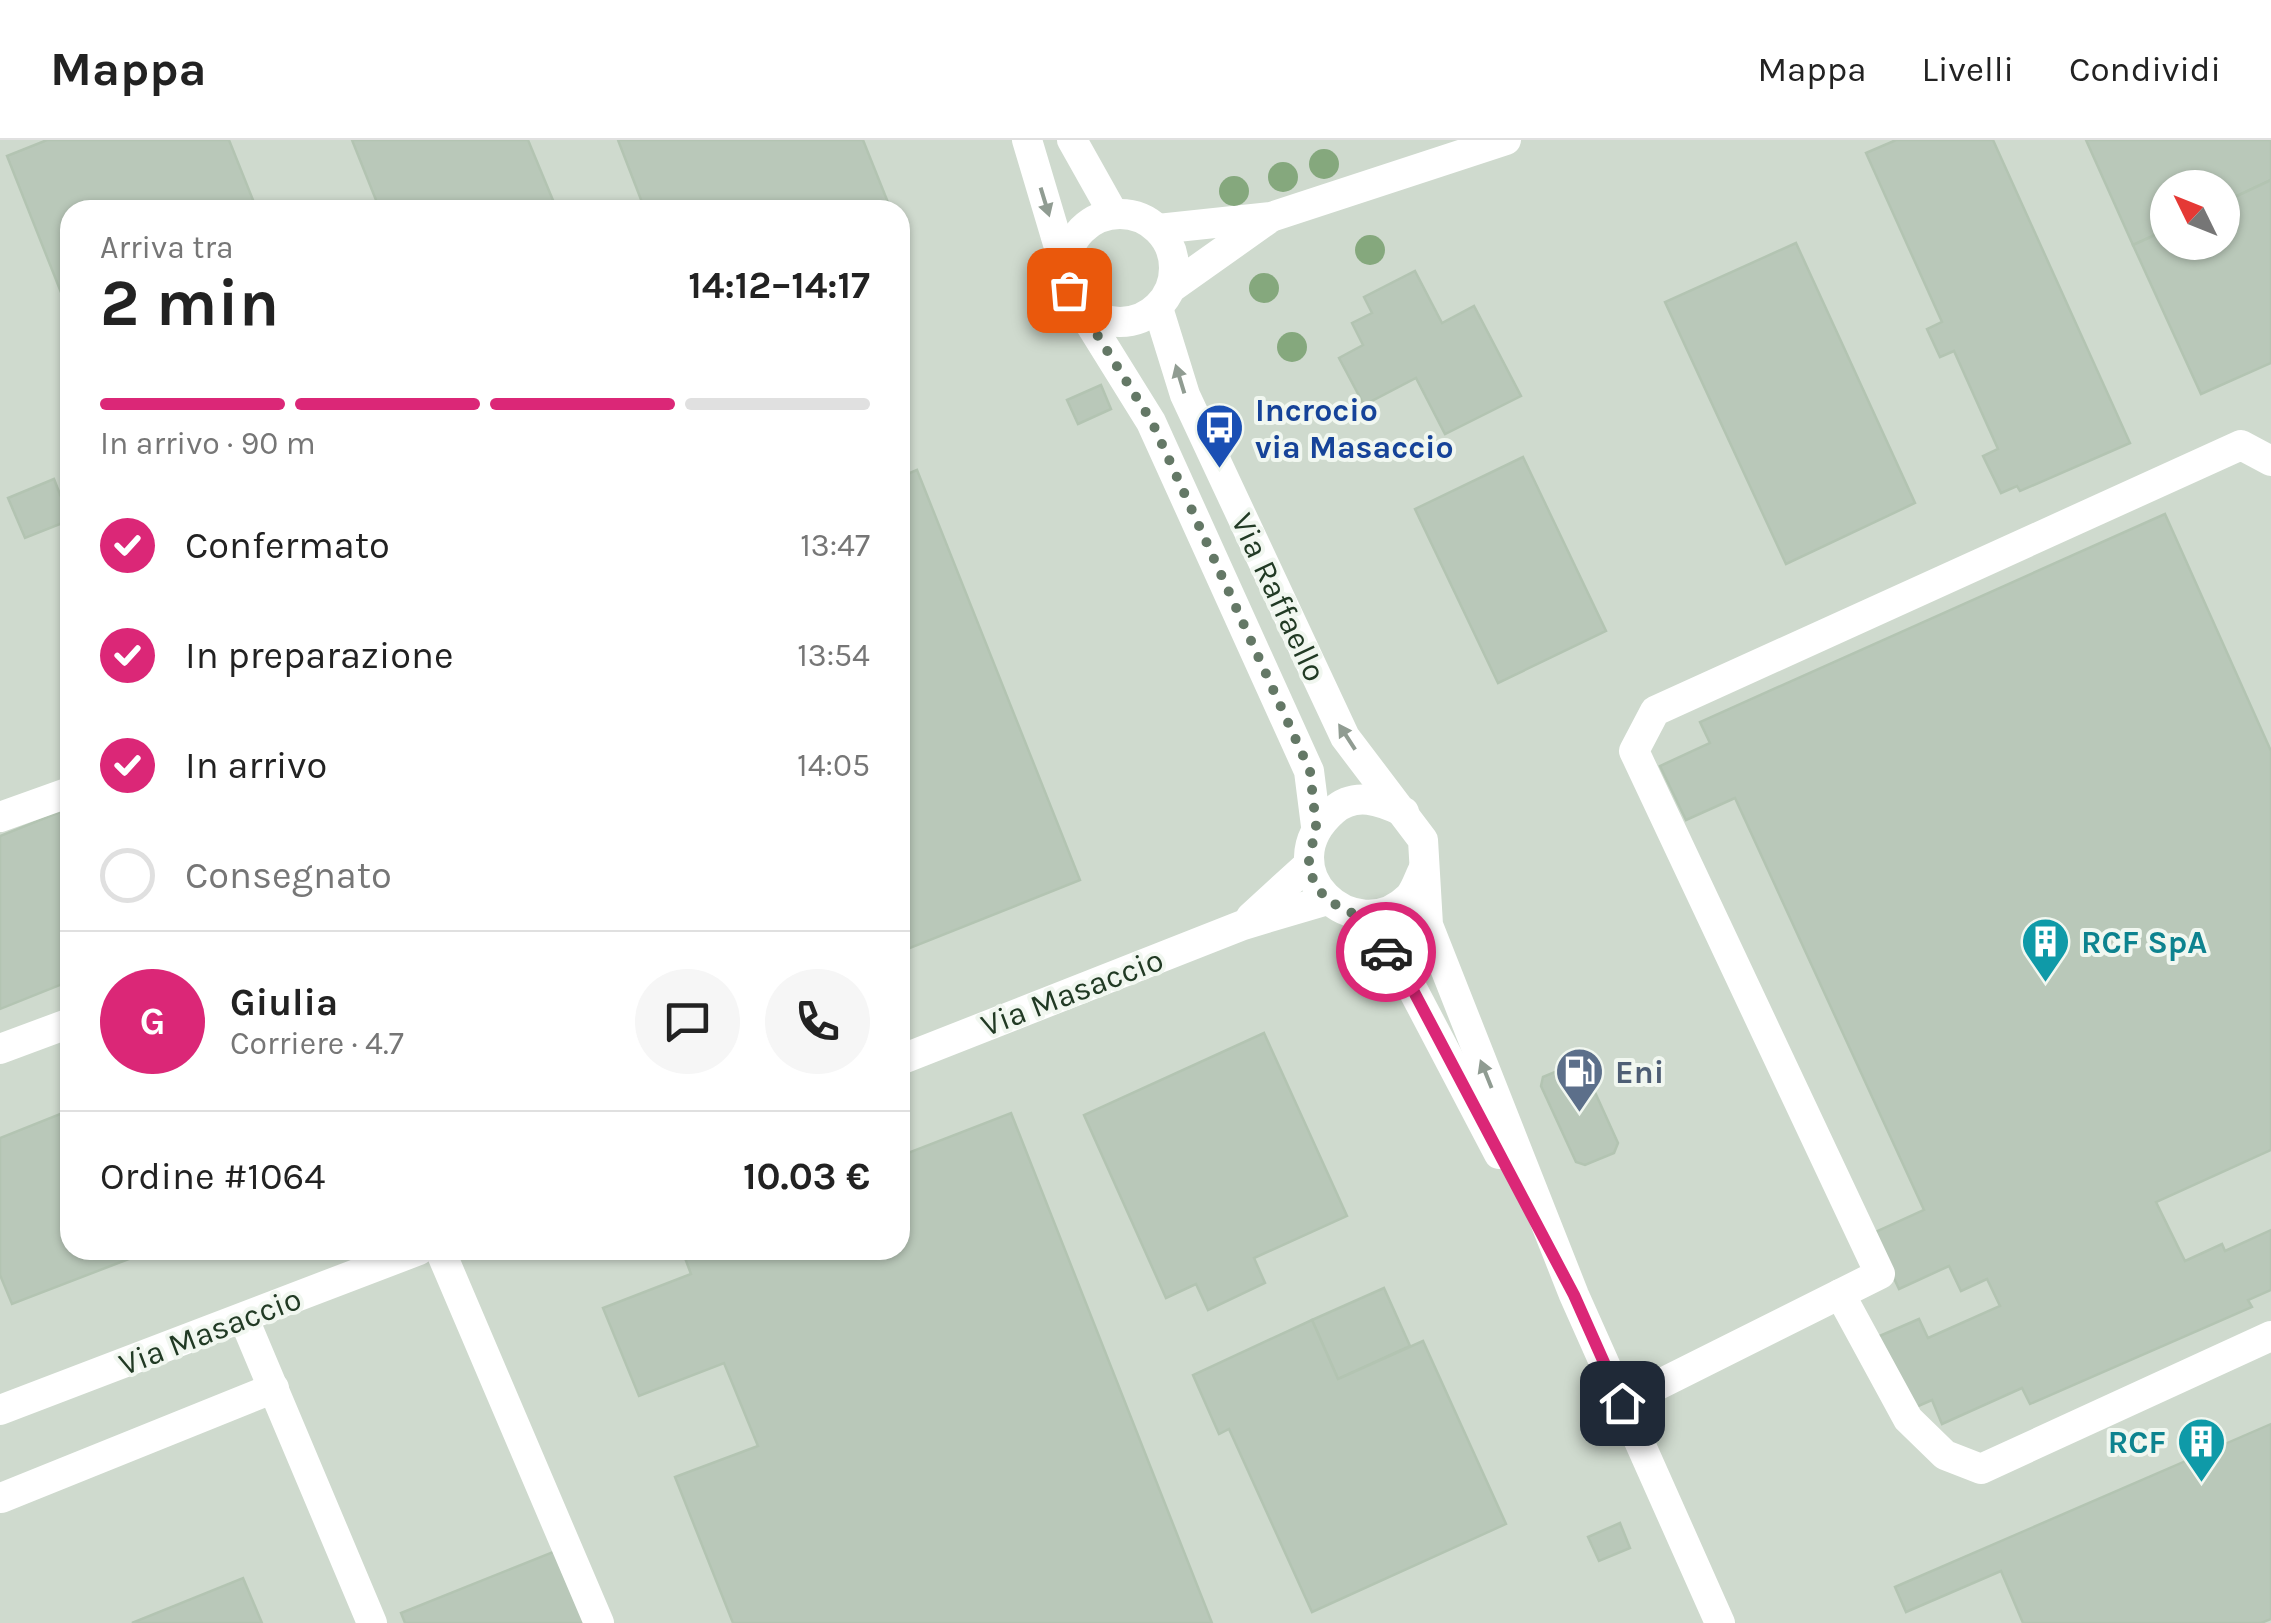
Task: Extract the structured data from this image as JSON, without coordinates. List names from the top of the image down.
{
  "streets": {
    "street": ["Via Raffaello", "Via Masaccio"]
  },
  "crossings": [
    ["Via Raffaello", "Via Masaccio"]
  ],
  "places": {
    "bus stop": ["Incrocio via Masaccio"],
    "building": ["RCF SpA", "RCF"],
    "fuel station": ["Eni"]
  },
  "north": "top left",
  "page": {
    "header": "Mappa",
    "nav": ["Mappa", "Livelli", "Condividi"],
    "heading": ["2 min", "Arriva tra", "14:12–14:17"],
    "panel": [
      "Giulia",
      "Corriere · 4.7",
      "Ordine #1064",
      "10.03 €"
    ],
    "bar": "In arrivo · 90 m",
    "list": [
      ["Confermato", "13:47"],
      ["In preparazione", "13:54"],
      ["In arrivo", "14:05"],
      "Consegnato"
    ],
    "round": "G"
  }
}
